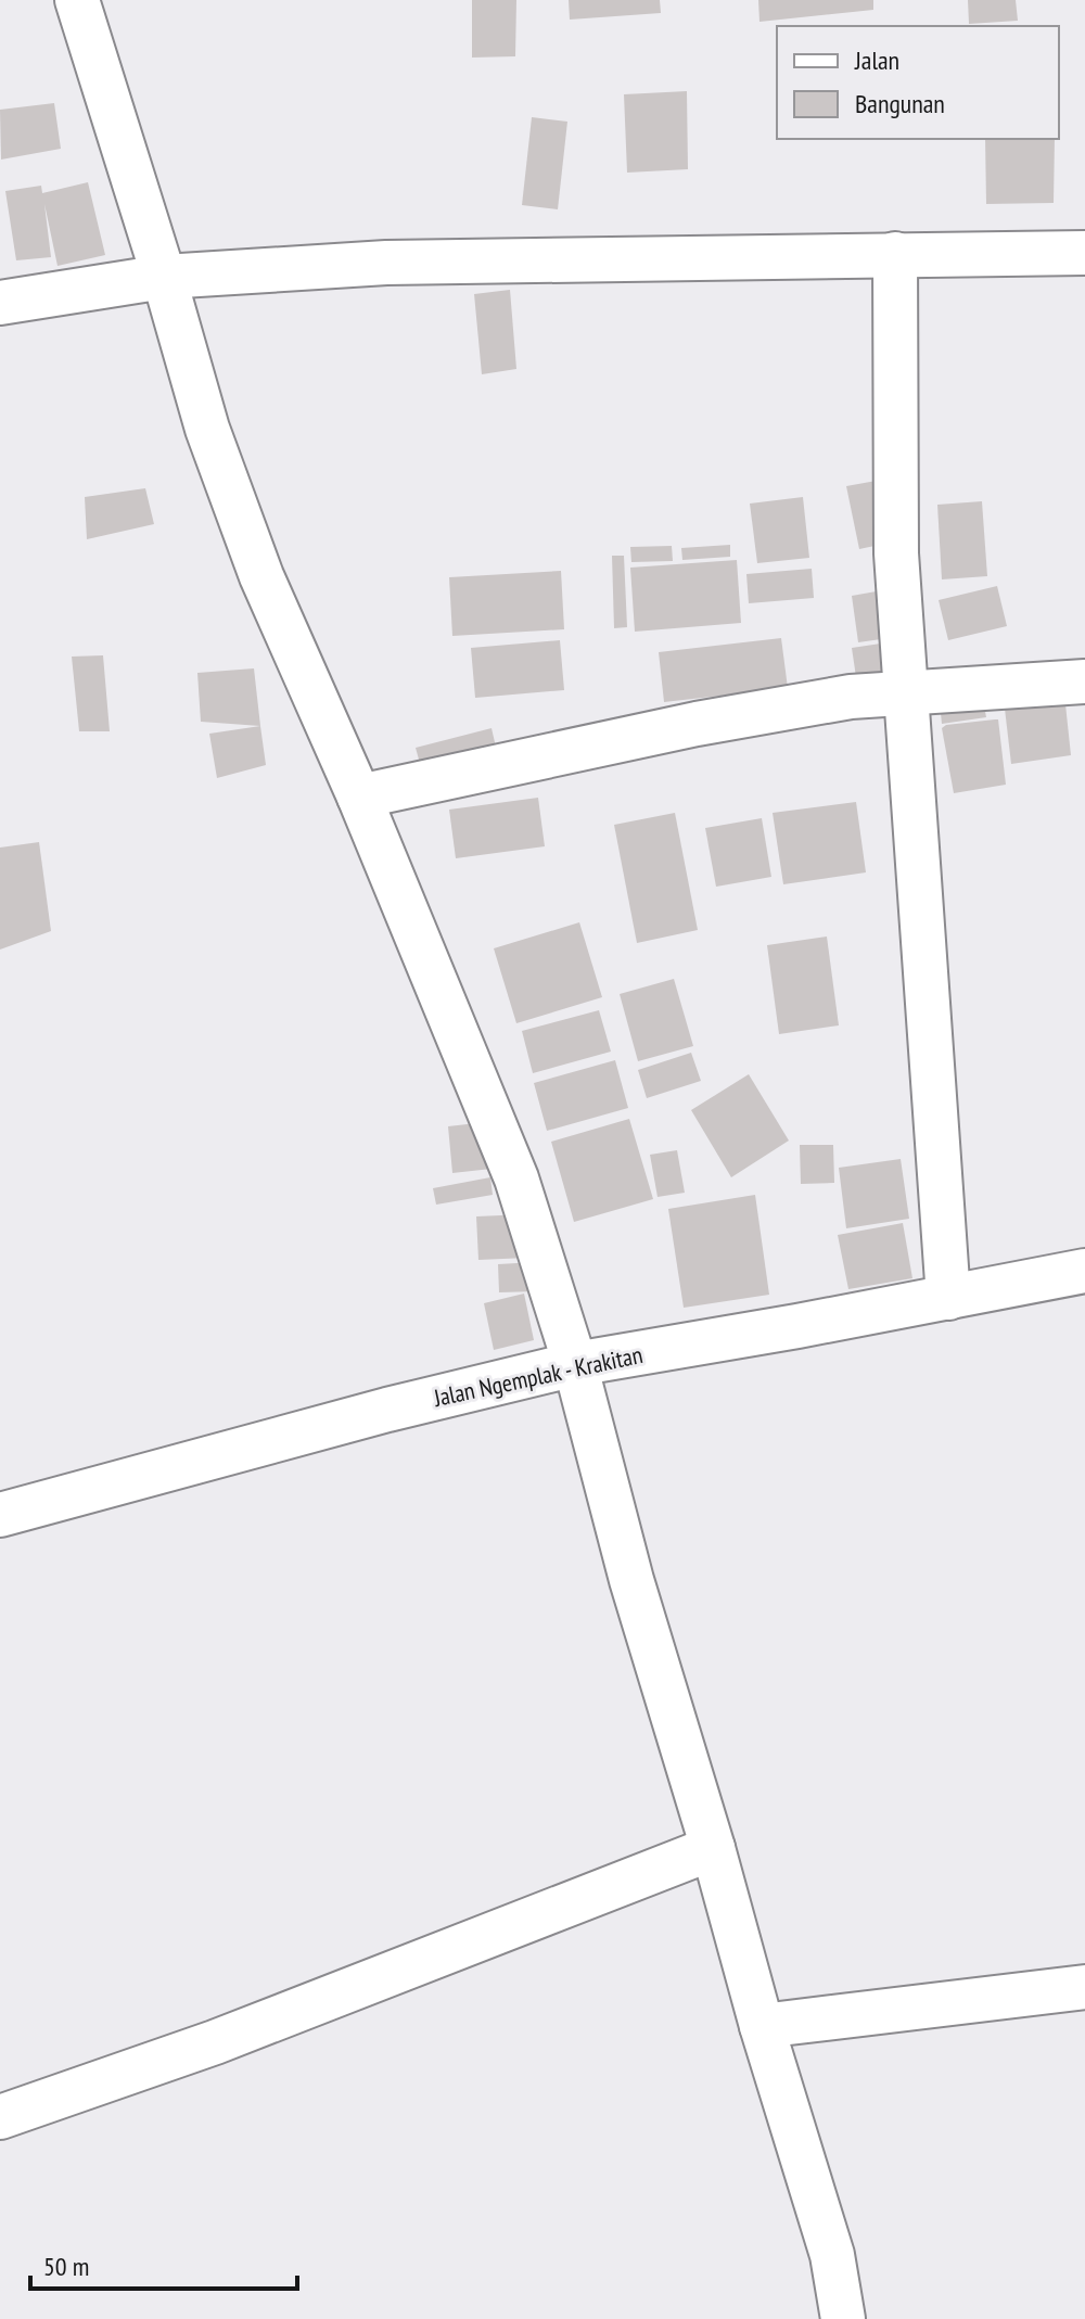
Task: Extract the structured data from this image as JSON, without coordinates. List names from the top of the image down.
{
  "streets": {
    "street": ["Jalan Ngemplak - Krakitan"]
  },
  "legend": ["Jalan", "Bangunan"],
  "scale_bar": "50 m"
}
